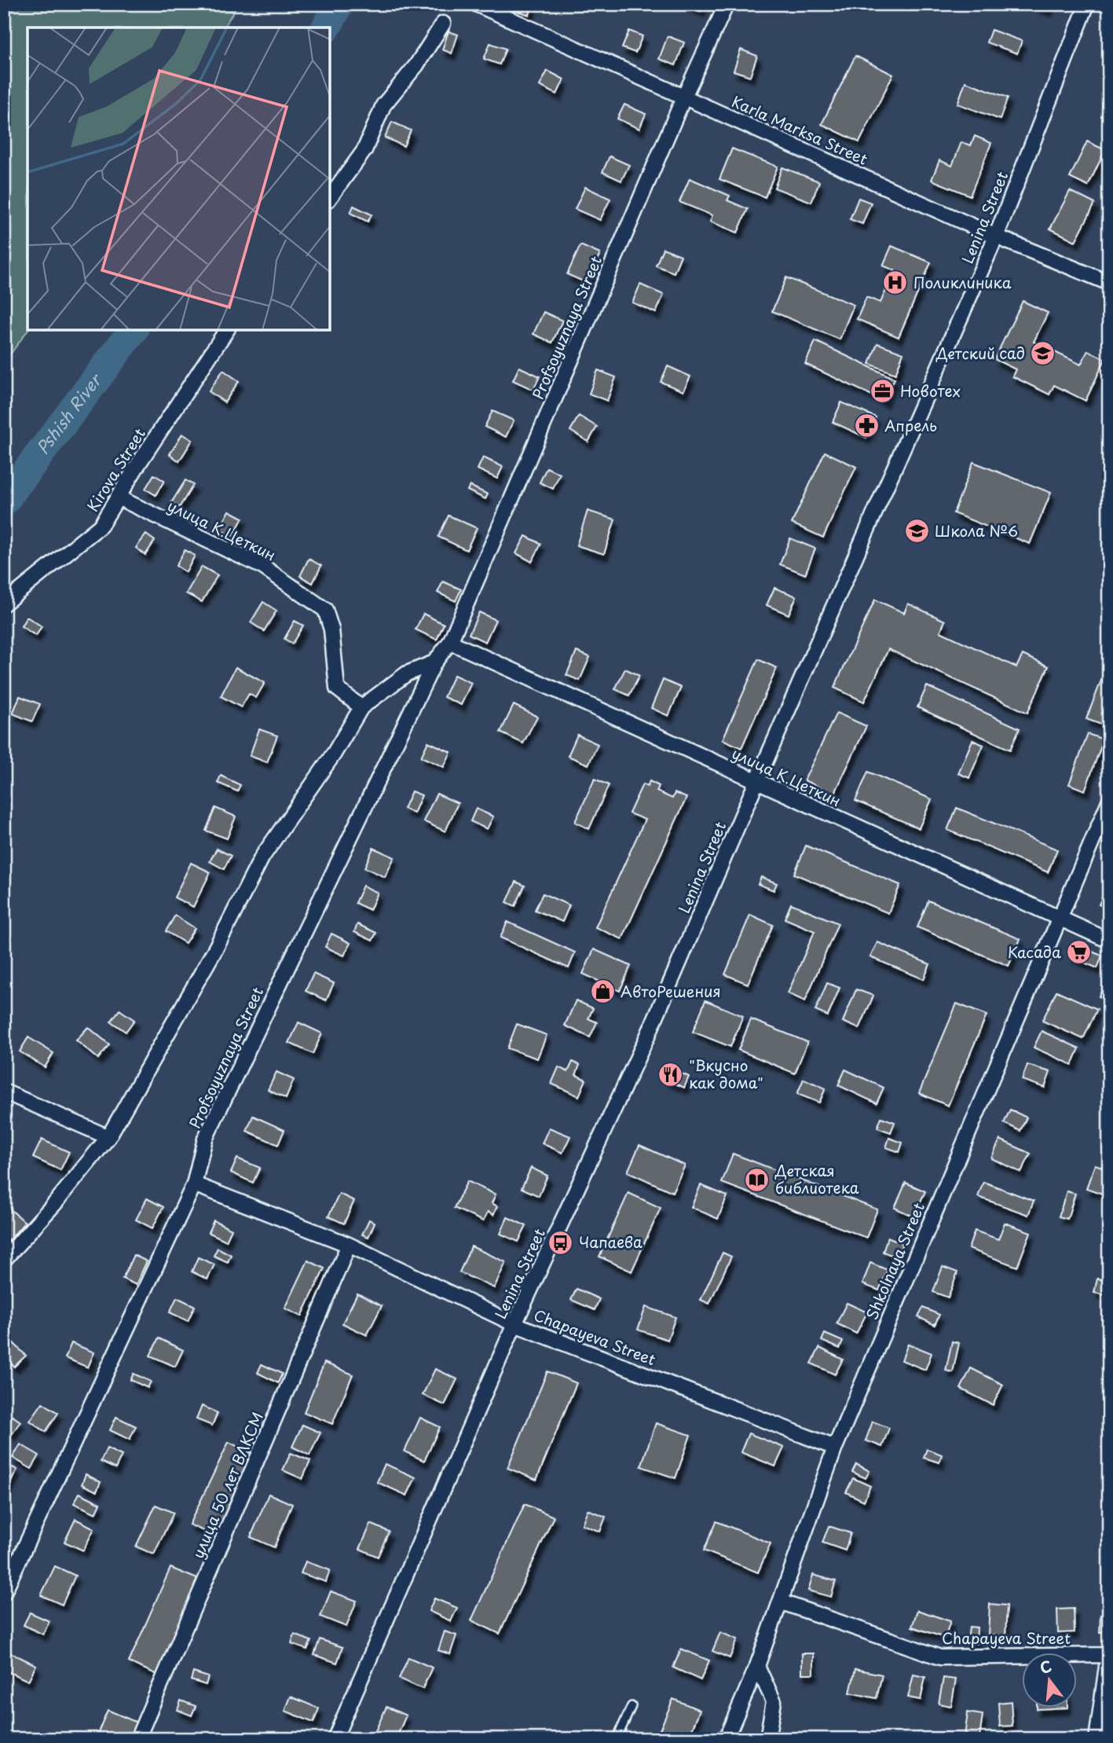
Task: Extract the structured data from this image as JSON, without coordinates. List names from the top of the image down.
{
  "streets": {
    "street": [
      "Karla Marksa Street",
      "Lenina Street",
      "Profsoyuznaya Street",
      "Kirova Street",
      "улица К.Цеткин",
      "Shkolnaya Street",
      "Chapayeva Street",
      "улица 50 лет ВЛКСМ"
    ]
  },
  "crossings": [
    ["Karla Marksa Street", "Lenina Street"],
    ["Karla Marksa Street", "Profsoyuznaya Street"],
    ["Lenina Street", "улица К.Цеткин"],
    ["Lenina Street", "Chapayeva Street"],
    ["Profsoyuznaya Street", "улица К.Цеткин"],
    ["Profsoyuznaya Street", "Chapayeva Street"],
    ["Kirova Street", "улица К.Цеткин"],
    ["улица К.Цеткин", "Shkolnaya Street"],
    ["Shkolnaya Street", "Chapayeva Street"],
    ["Chapayeva Street", "улица 50 лет ВЛКСМ"]
  ],
  "water": ["Pshish River"],
  "places": {
    "hospital": ["Поликлиника"],
    "school or university": ["Детский сад", "Школа №6"],
    "office": ["Новотех"],
    "pharmacy": ["Апрель"],
    "supermarket": ["Касада"],
    "shop": ["АвтоРешения"],
    "restaurant": ["\"Вкусно как дома\""],
    "library": ["Детская библиотека"],
    "bus stop": ["Чапаева"]
  },
  "north": "top"
}
